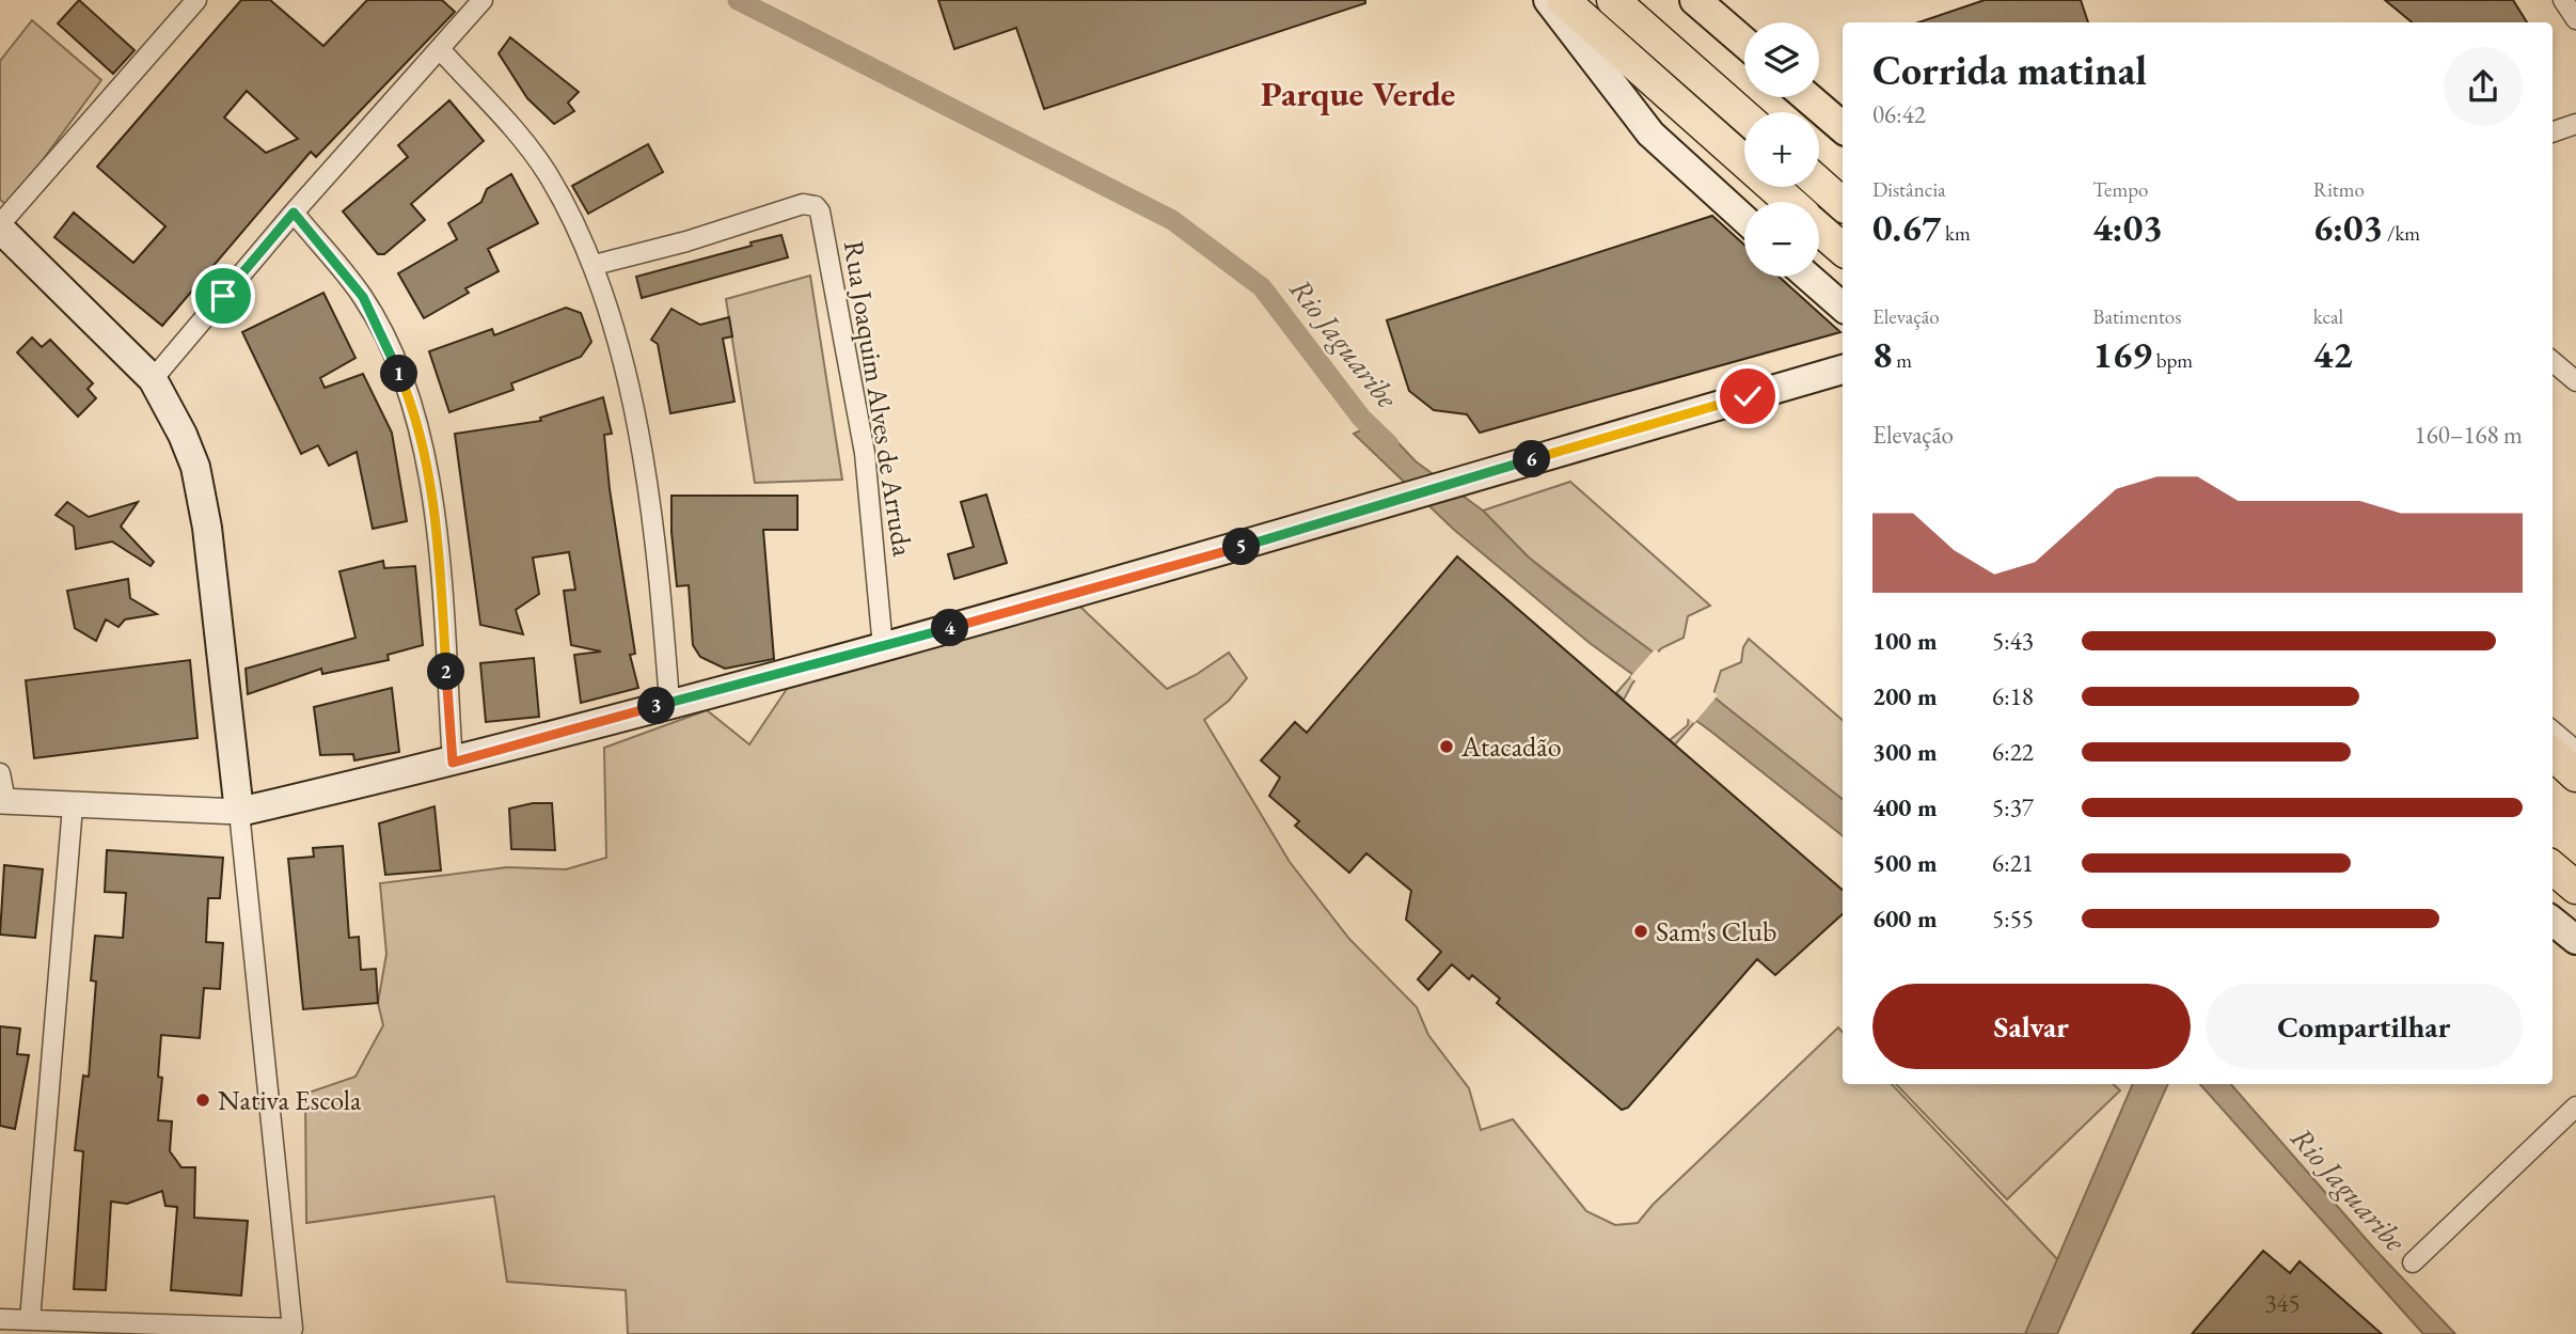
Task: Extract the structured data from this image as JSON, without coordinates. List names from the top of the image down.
{
  "streets": {
    "street": ["Rua Joaquim Alves de Arruda"]
  },
  "districts": ["Parque Verde"],
  "water": ["Rio Jaguaribe"],
  "places": ["Atacadão", "Sam's Club", "Nativa Escola"],
  "house_numbers": ["345"],
  "page": {
    "map_buttons": ["+", "−"],
    "heading": ["Corrida matinal", "06:42"],
    "stats": [
      ["Distância", "0.67 km"],
      ["Tempo", "4:03"],
      ["Ritmo", "6:03 /km"],
      ["Elevação", "8 m"],
      ["Batimentos", "169 bpm"],
      ["kcal", "42"]
    ],
    "pins": [
      "1",
      "6",
      "5",
      "4",
      "2",
      "3"
    ],
    "chart": ["Elevação", "160–168 m"],
    "list": [
      {
        "name": "100 m",
        "note": "5:43"
      },
      {
        "name": "200 m",
        "note": "6:18"
      },
      {
        "name": "300 m",
        "note": "6:22"
      },
      {
        "name": "400 m",
        "note": "5:37"
      },
      {
        "name": "500 m",
        "note": "6:21"
      },
      {
        "name": "600 m",
        "note": "5:55"
      }
    ],
    "buttons": ["Salvar", "Compartilhar"]
  }
}
